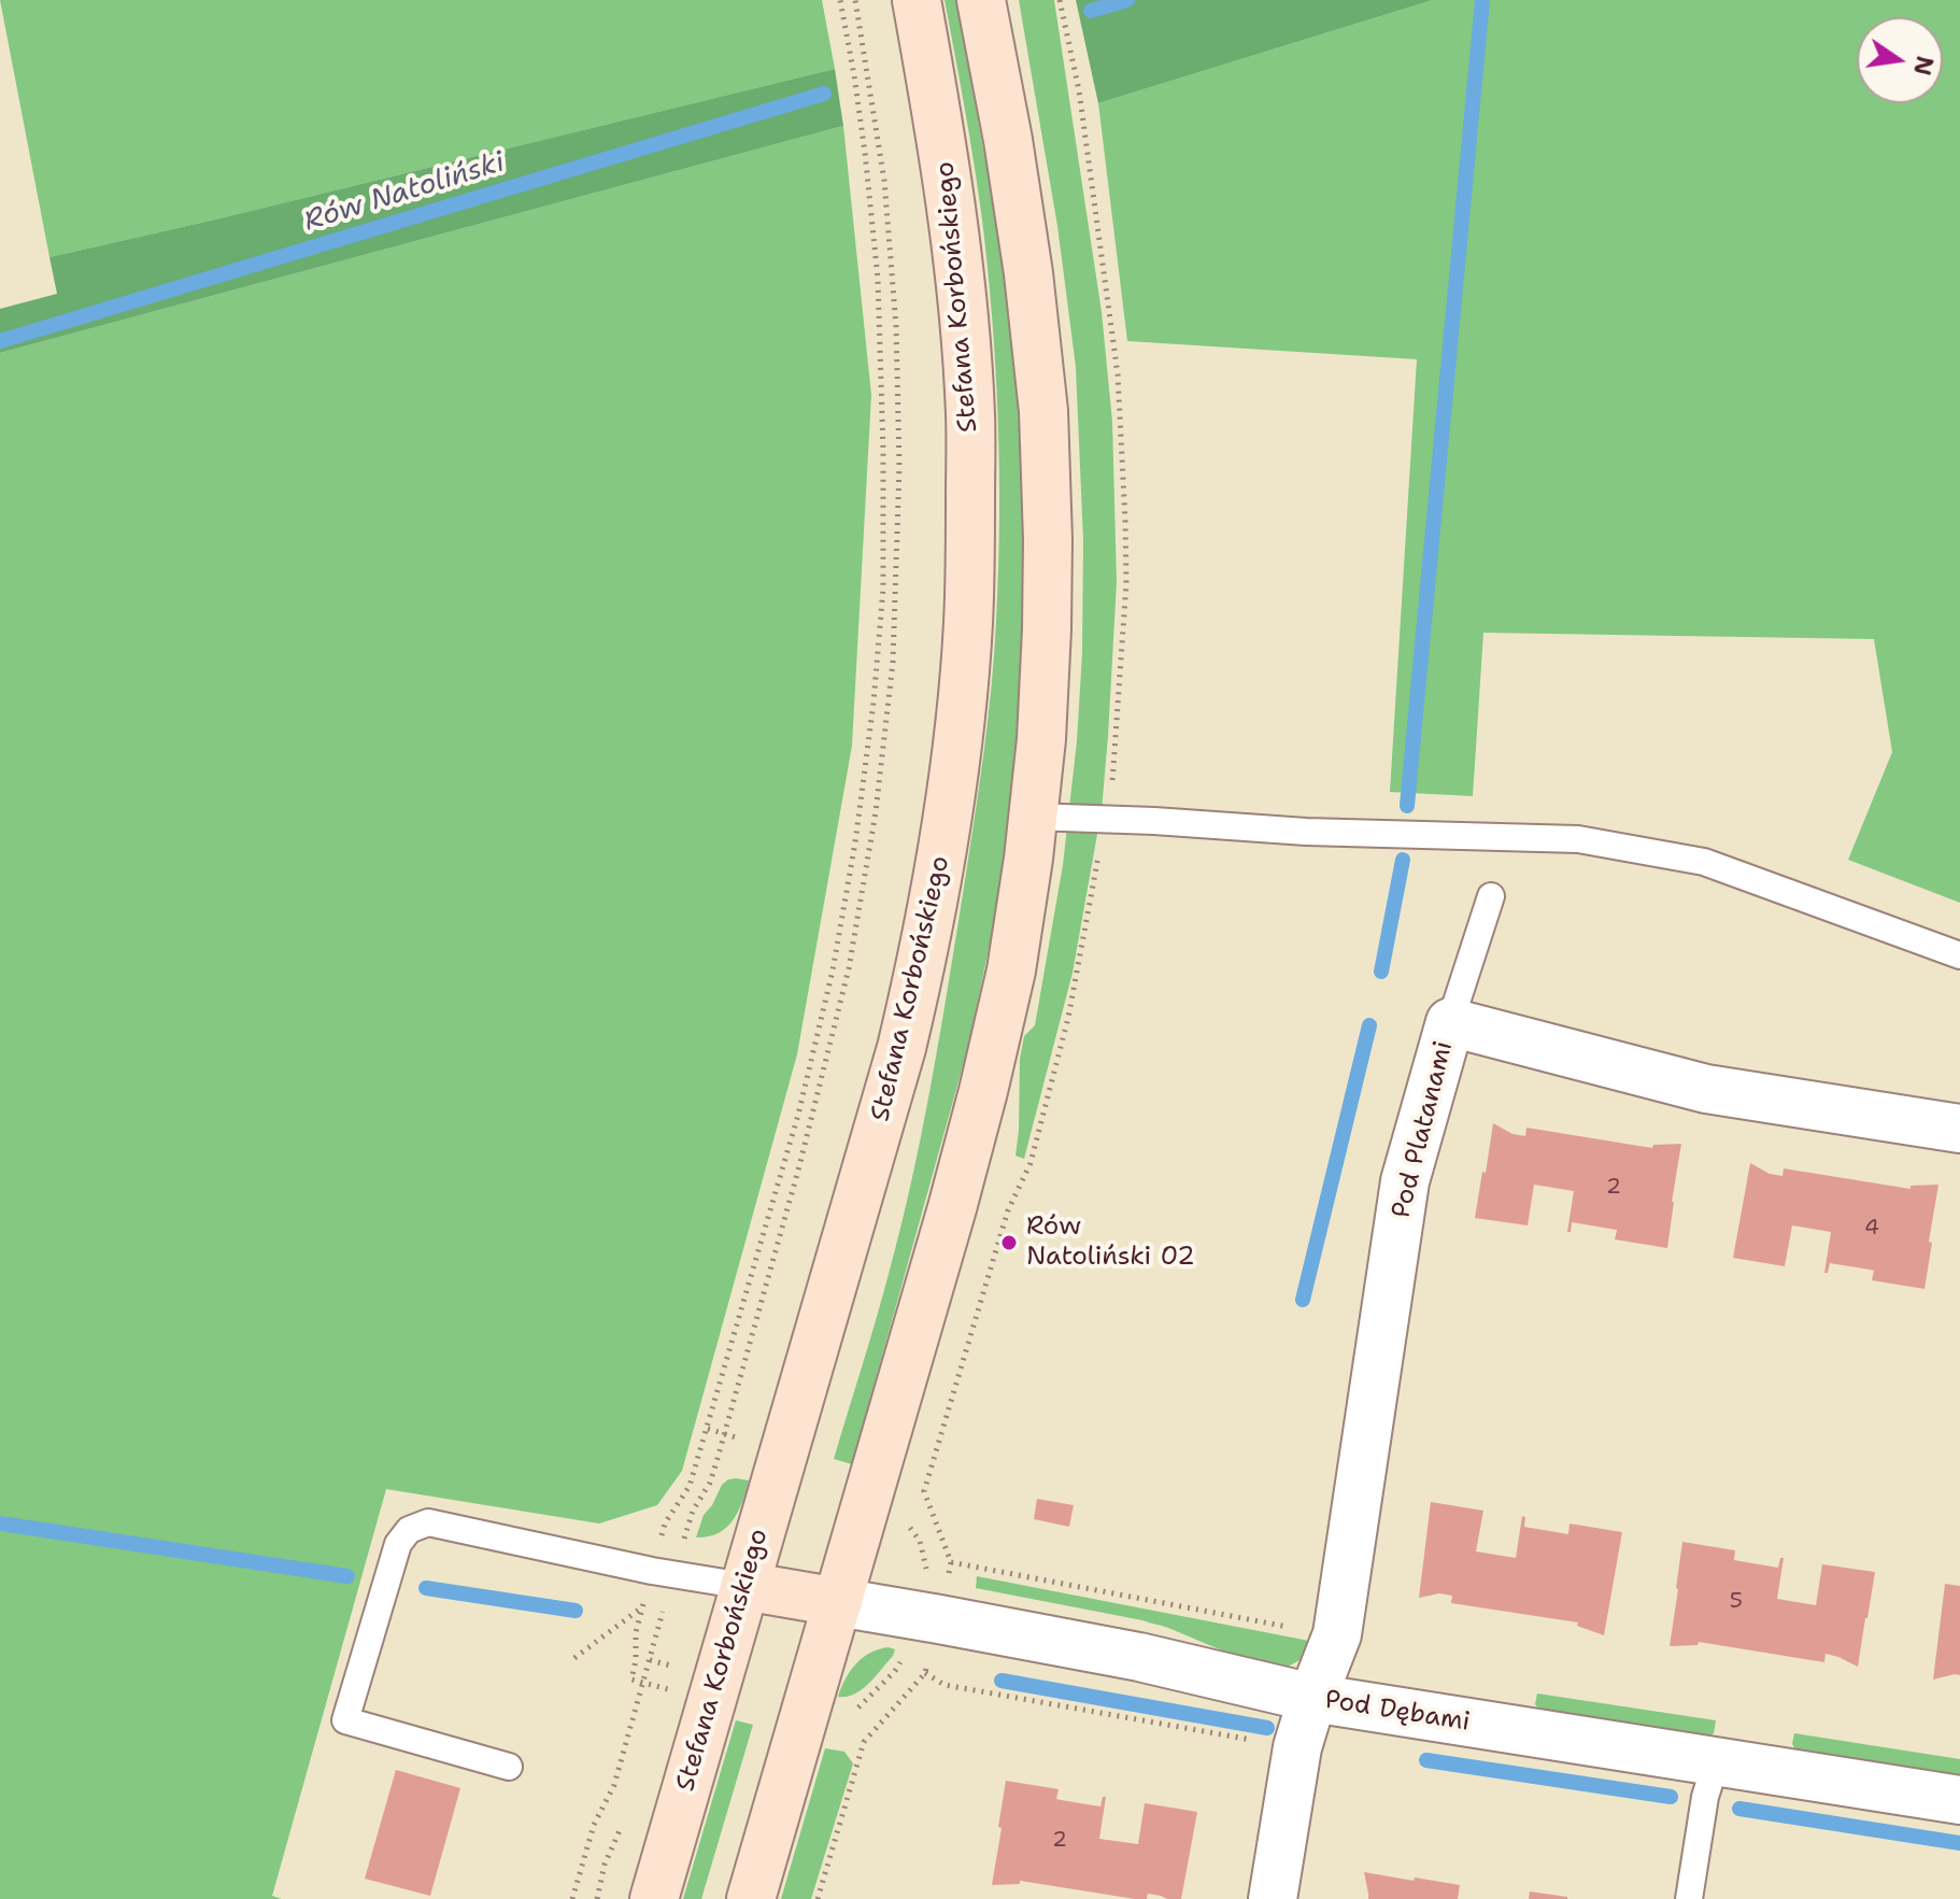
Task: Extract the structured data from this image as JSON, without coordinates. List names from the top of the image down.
{
  "streets": {
    "street": ["Stefana Korbońskiego", "Pod Platanami", "Pod Dębami"]
  },
  "crossings": [
    ["Pod Platanami", "Pod Dębami"]
  ],
  "water": ["Rów Natoliński"],
  "places": ["Rów Natoliński 02"],
  "house_numbers": [
    "2",
    "4",
    "5",
    "2"
  ],
  "north": "right"
}
